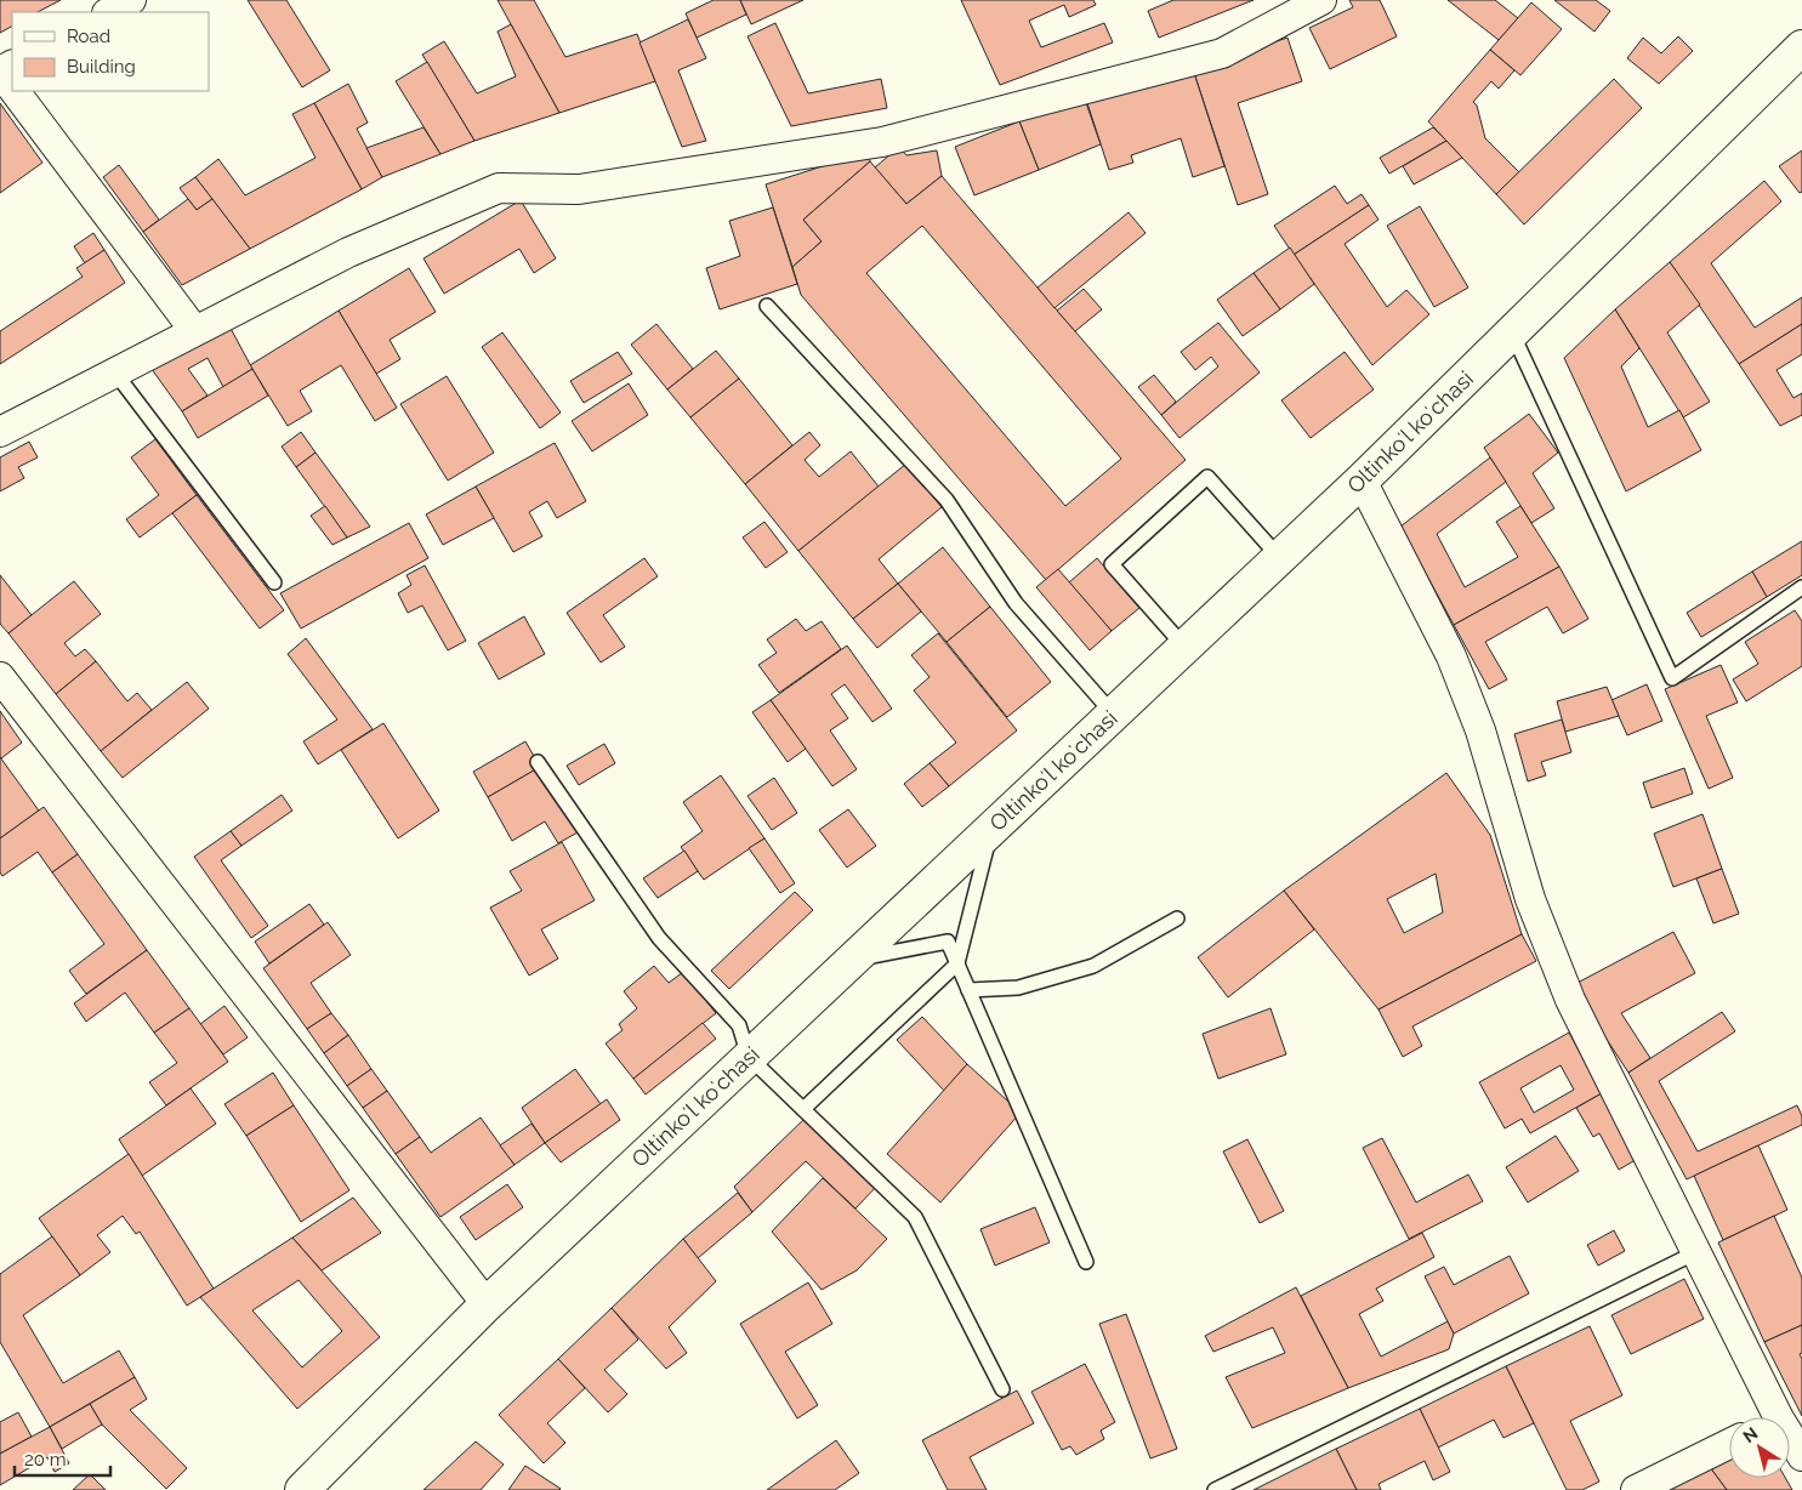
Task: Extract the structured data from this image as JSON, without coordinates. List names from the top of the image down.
{
  "streets": {
    "main road": ["Oltinkoʻl koʻchasi"]
  },
  "legend": ["Road", "Building"],
  "scale_bar": "20 m",
  "north": "top left"
}
